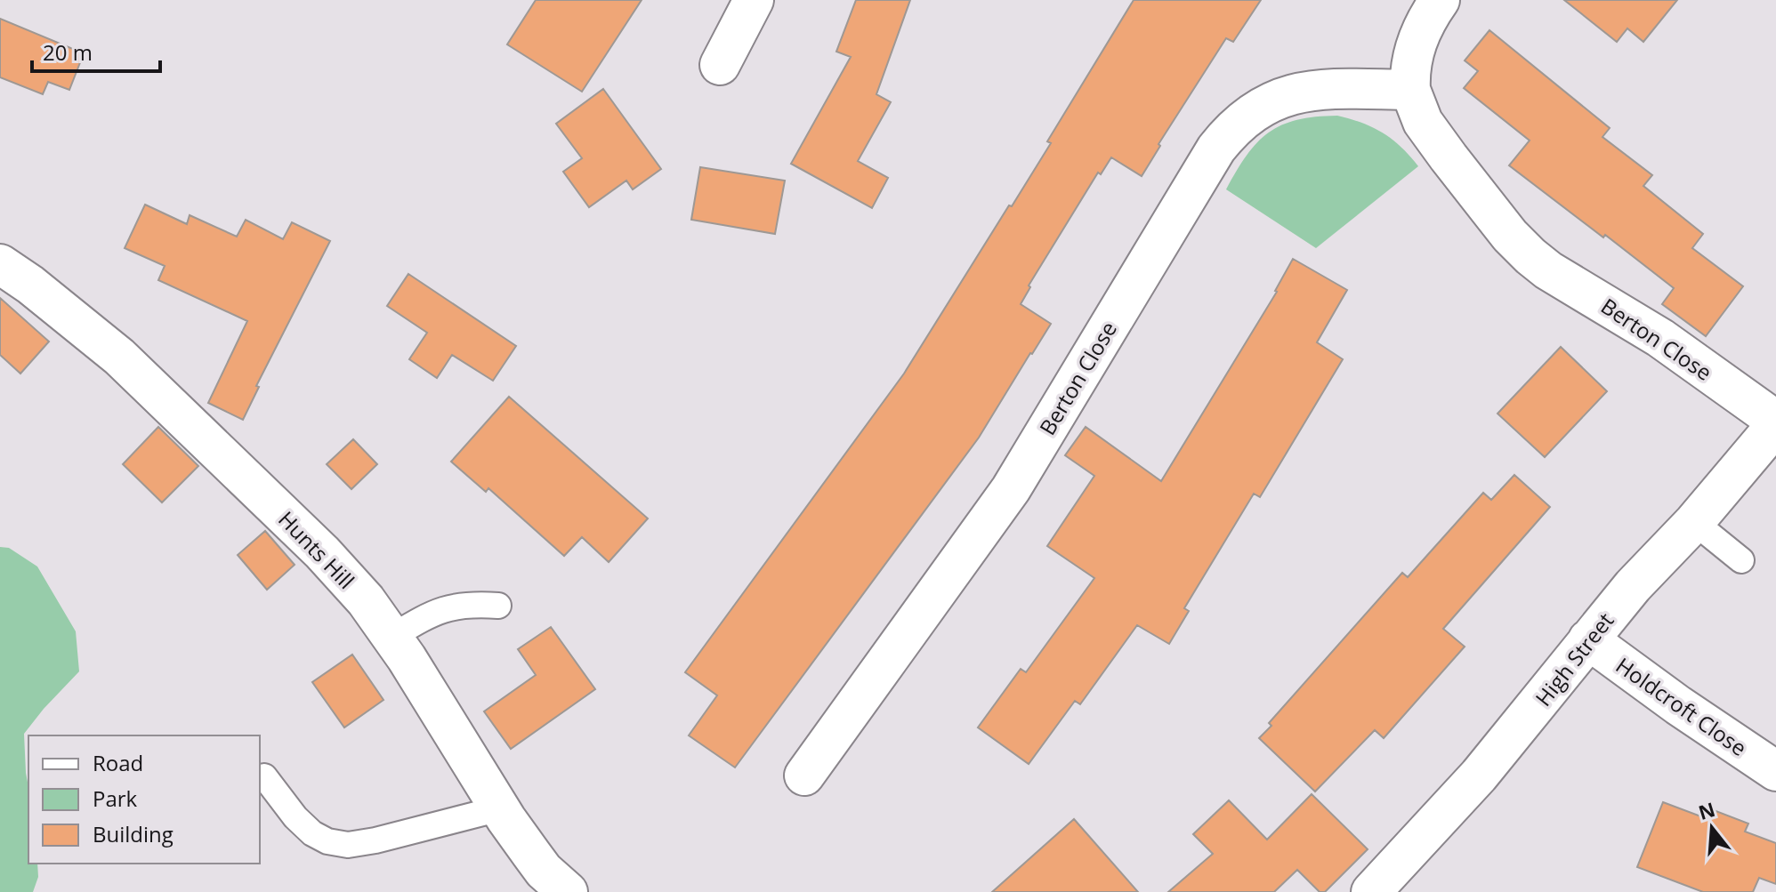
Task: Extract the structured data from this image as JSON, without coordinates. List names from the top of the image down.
{
  "streets": {
    "street": [
      "Berton Close",
      "Hunts Hill",
      "High Street",
      "Holdcroft Close"
    ]
  },
  "crossings": [
    ["Berton Close", "High Street"],
    ["High Street", "Holdcroft Close"]
  ],
  "legend": ["Road", "Park", "Building"],
  "scale_bar": "20 m",
  "north": "top"
}
